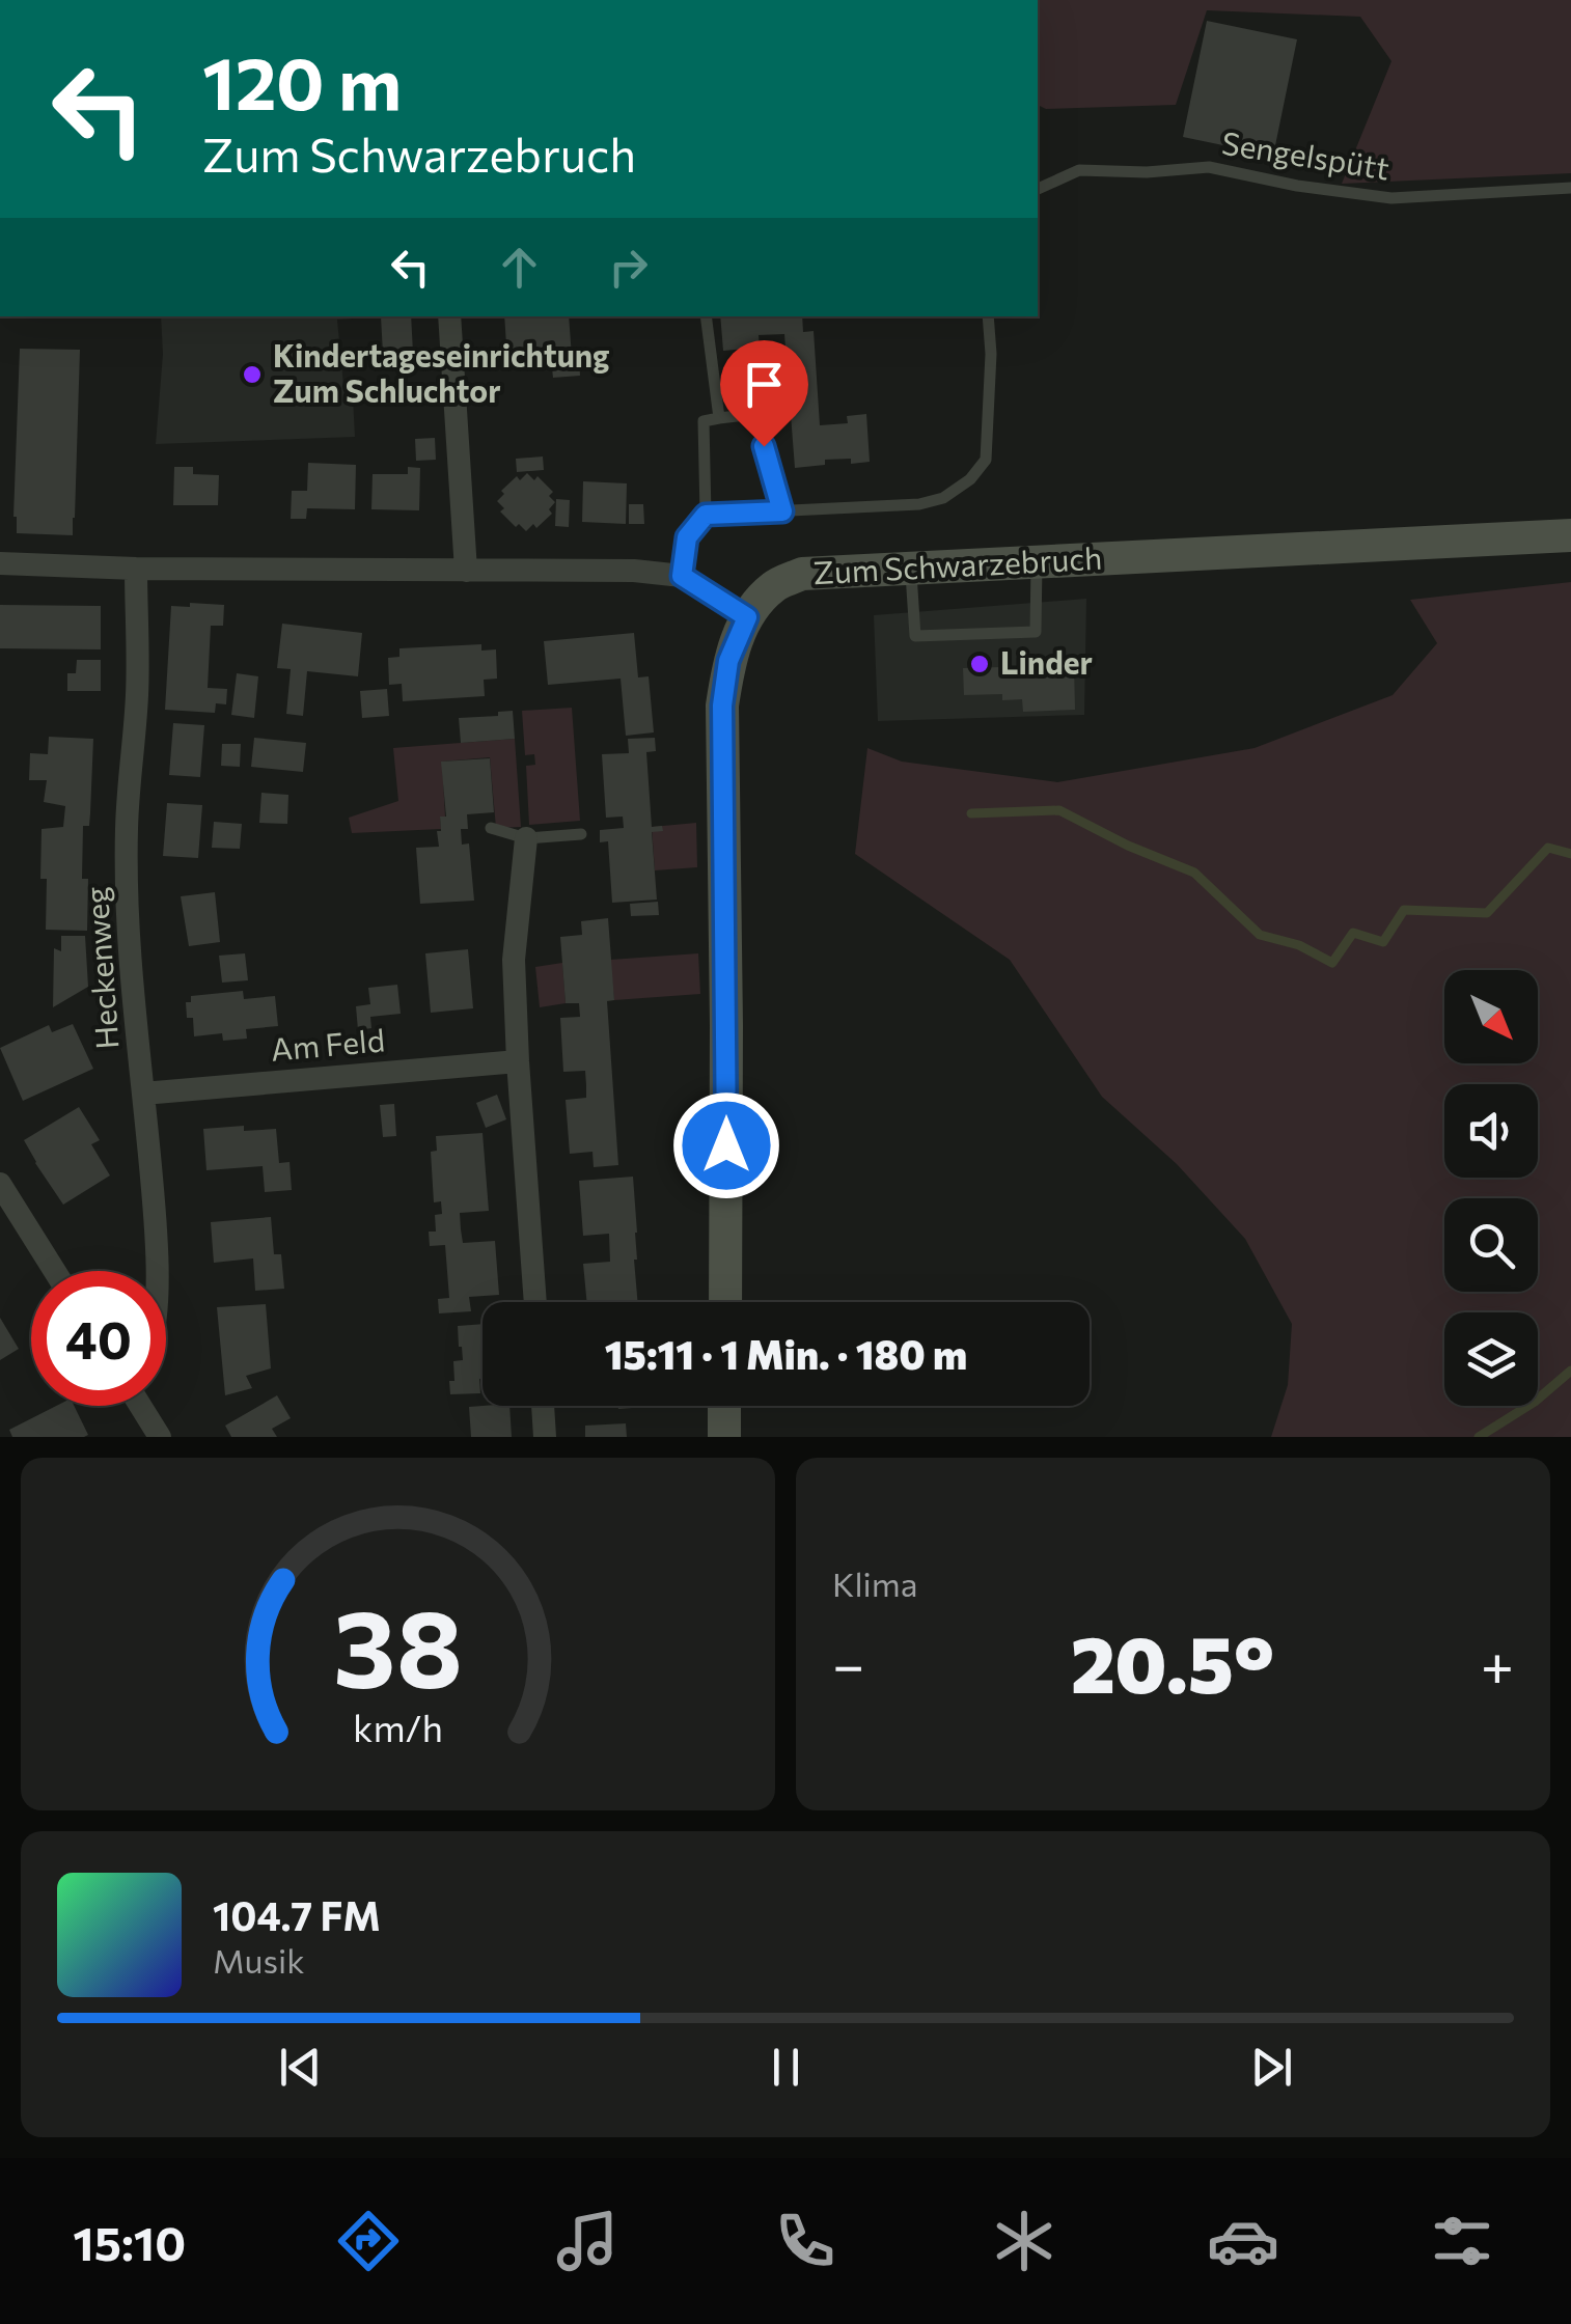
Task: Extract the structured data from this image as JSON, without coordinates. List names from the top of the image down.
{
  "streets": {
    "street": ["Zum Schwarzebruch", "Heckenweg", "Am Feld"],
    "lane": ["Sengelspütt"]
  },
  "crossings": [
    ["Heckenweg", "Am Feld"]
  ],
  "places": ["Kindertageseinrichtung Zum Schluchtor", "Linder"],
  "north": "bottom right",
  "page": {
    "turn": ["120 m", "Zum Schwarzebruch"],
    "limit": "40",
    "trip": "15:11 · 1 Min. · 180 m",
    "tile": "Klima",
    "heat": ["−", "20.5°", "+"],
    "song": ["104.7 FM", "Musik"],
    "tabs": "15:10",
    "gauge": ["38", "km/h"]
  }
}
